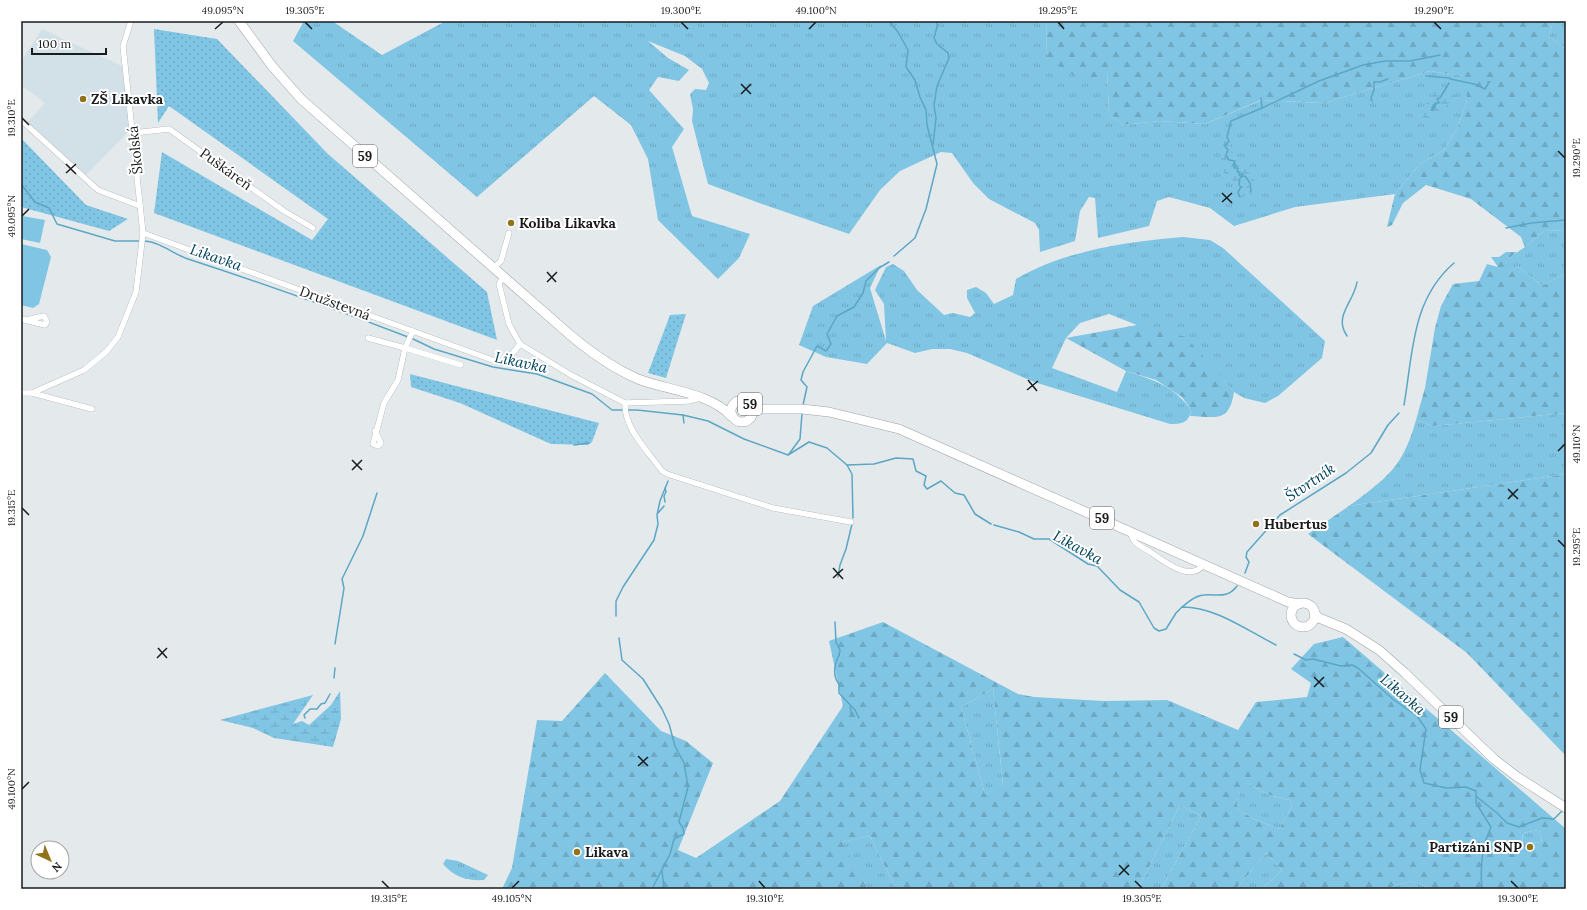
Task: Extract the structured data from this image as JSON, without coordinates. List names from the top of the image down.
{
  "streets": {
    "main road": ["59"],
    "street": ["Školská", "Puškáreň", "Družstevná"]
  },
  "crossings": [
    ["Školská", "Puškáreň"],
    ["Školská", "Družstevná"]
  ],
  "water": ["Likavka", "Štvrtník"],
  "places": [
    "ZŠ Likavka",
    "Koliba Likavka",
    "Hubertus",
    "Partizáni SNP",
    "Likava"
  ],
  "scale_bar": "100 m",
  "north": "bottom right",
  "coordinates": [
    "49.095°N",
    "19.305°E",
    "19.300°E",
    "49.100°N",
    "19.295°E",
    "19.290°E",
    "19.310°E",
    "49.110°N",
    "19.315°E",
    "49.105°N"
  ]
}
